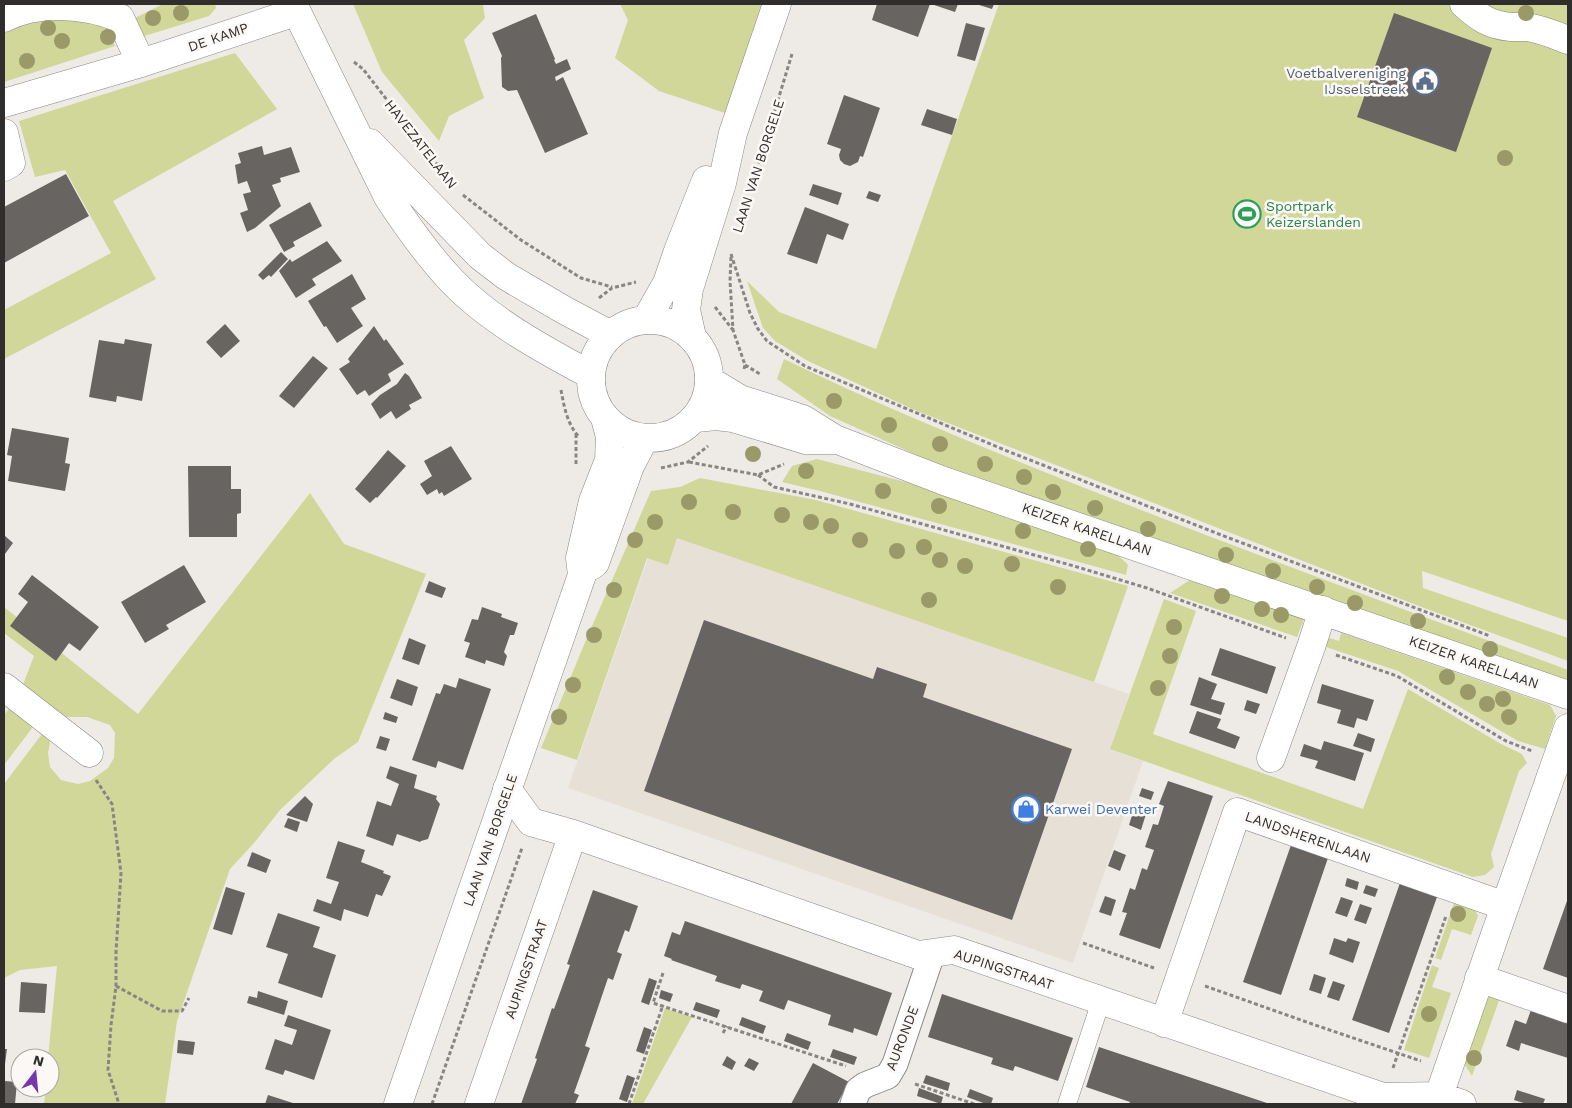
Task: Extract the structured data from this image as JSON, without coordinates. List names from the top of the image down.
{
  "streets": {
    "street": [
      "DE KAMP",
      "LAAN VAN BORGELE",
      "KEIZER KARELLAAN",
      "LANDSHERENLAAN",
      "AUPINGSTRAAT",
      "AURONDE"
    ],
    "path": ["HAVEZATELAAN"]
  },
  "crossings": [
    ["LAAN VAN BORGELE", "KEIZER KARELLAAN"],
    ["LAAN VAN BORGELE", "AUPINGSTRAAT"],
    ["LANDSHERENLAAN", "AUPINGSTRAAT"],
    ["AUPINGSTRAAT", "AURONDE"]
  ],
  "places": {
    "public building": ["Voetbalvereniging IJsselstreek"],
    "sports": ["Sportpark Keizerslanden"],
    "shop": ["Karwei Deventer"]
  },
  "north": "top"
}
